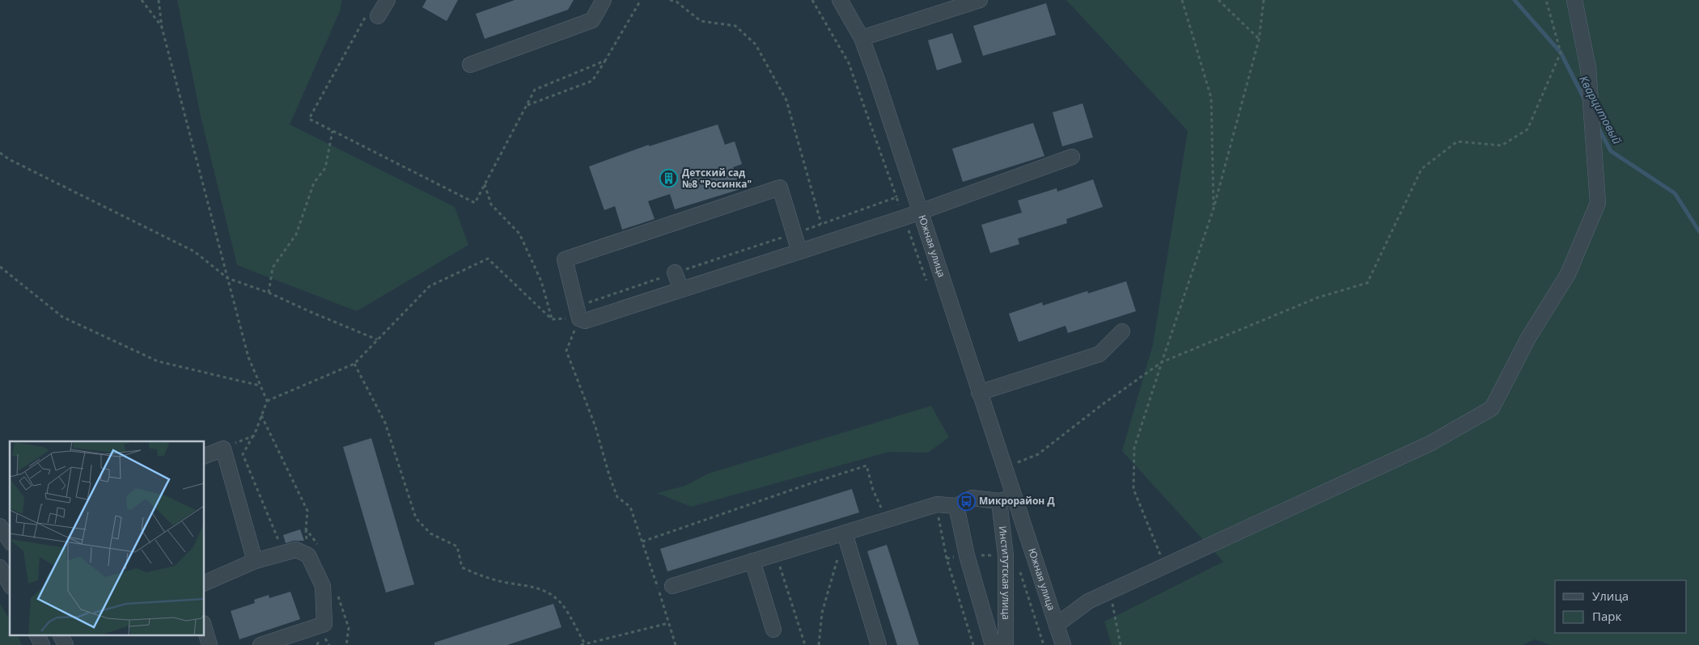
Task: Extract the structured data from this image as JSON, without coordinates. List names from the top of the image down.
{
  "streets": {
    "street": ["Южная улица", "Институтская улица"]
  },
  "crossings": [
    ["Южная улица", "Институтская улица"]
  ],
  "water": ["Кварцитовый"],
  "places": {
    "building": ["Детский сад №8 \"Росинка\""],
    "bus stop": ["Микрорайон Д"]
  },
  "legend": ["Улица", "Парк"]
}
